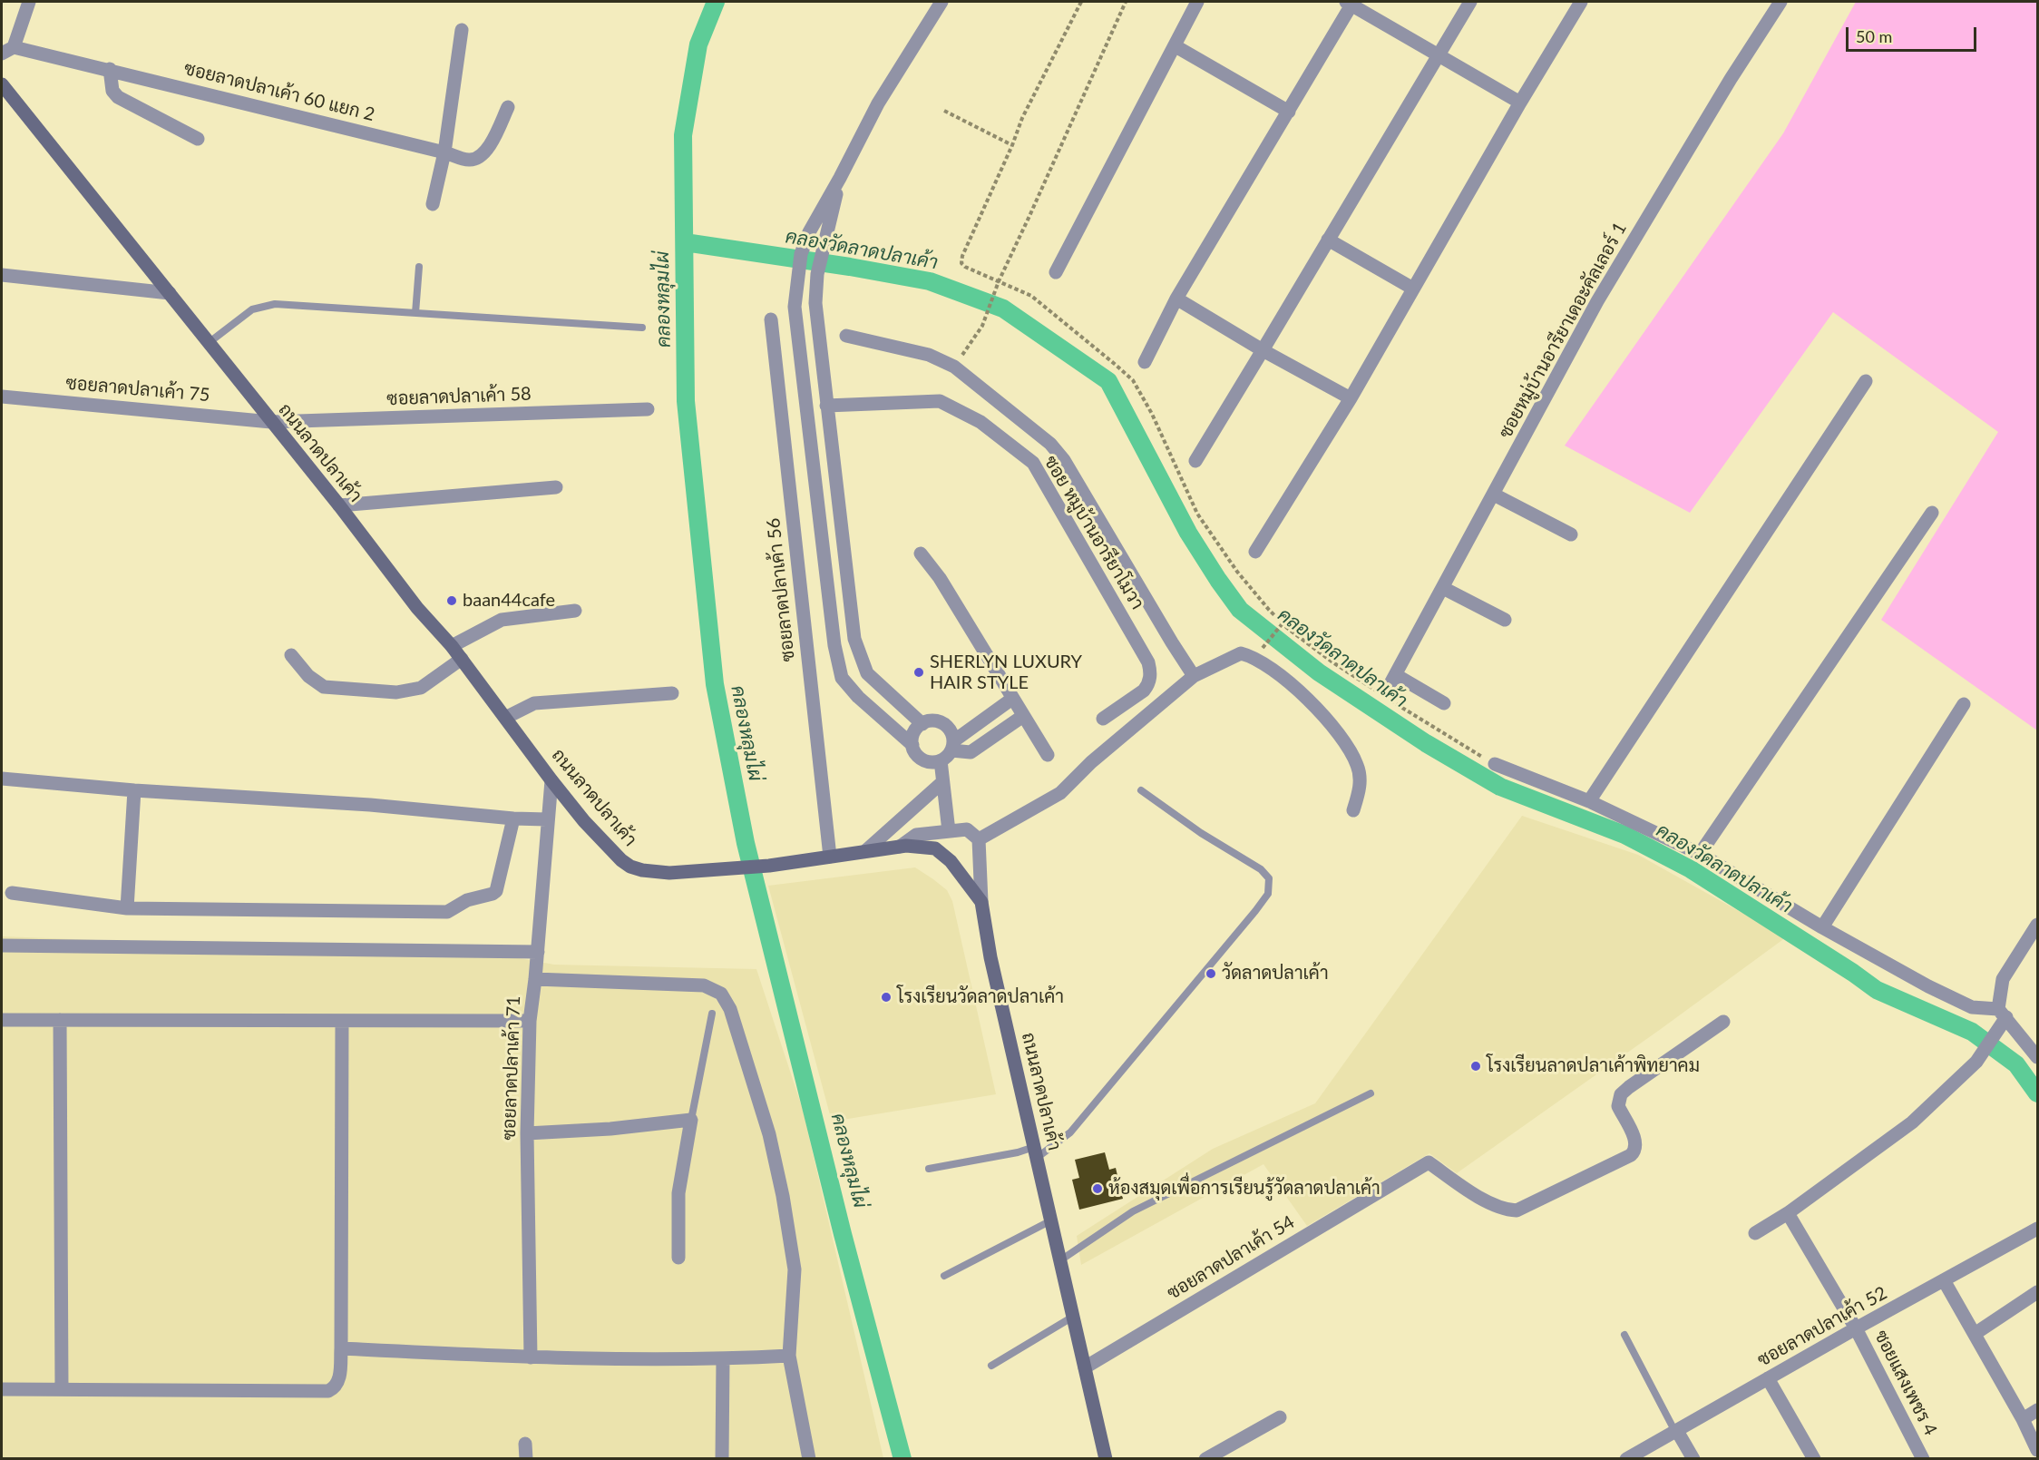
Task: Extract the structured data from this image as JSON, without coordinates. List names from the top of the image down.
{
  "streets": {
    "main road": ["ถนนลาดปลาเค้า"],
    "street": [
      "ซอยลาดปลาเค้า 60 แยก 2",
      "ซอยหมู่บ้านอารียาเดอะคัลเลอร์ 1",
      "ซอยลาดปลาเค้า 75",
      "ซอยลาดปลาเค้า 58",
      "ซอย หมูบ้านอารียาโมวา",
      "ซอยลาดปลาเค้า 56",
      "ซอยลาดปลาเค้า 71",
      "ซอยลาดปลาเค้า 54",
      "ซอยลาดปลาเค้า 52",
      "ซอยแสงเพชร 4"
    ]
  },
  "crossings": [
    ["ซอยลาดปลาเค้า 75", "ซอยลาดปลาเค้า 58"],
    ["ซอยลาดปลาเค้า 75", "ถนนลาดปลาเค้า"],
    ["ซอยลาดปลาเค้า 58", "ถนนลาดปลาเค้า"],
    ["ถนนลาดปลาเค้า", "ซอยลาดปลาเค้า 56"],
    ["ถนนลาดปลาเค้า", "ซอยลาดปลาเค้า 71"],
    ["ถนนลาดปลาเค้า", "ซอยลาดปลาเค้า 54"],
    ["ซอยลาดปลาเค้า 52", "ซอยแสงเพชร 4"]
  ],
  "water": ["คลองวัดลาดปลาเค้า", "คลองหลุมไผ่"],
  "places": [
    "baan44cafe",
    "SHERLYN LUXURY HAIR STYLE",
    "วัดลาดปลาเค้า",
    "โรงเรียนวัดลาดปลาเค้า",
    "โรงเรียนลาดปลาเค้าพิทยาคม",
    "ห้องสมุดเพื่อการเรียนรู้วัดลาดปลาเค้า"
  ],
  "scale_bar": "50 m"
}
